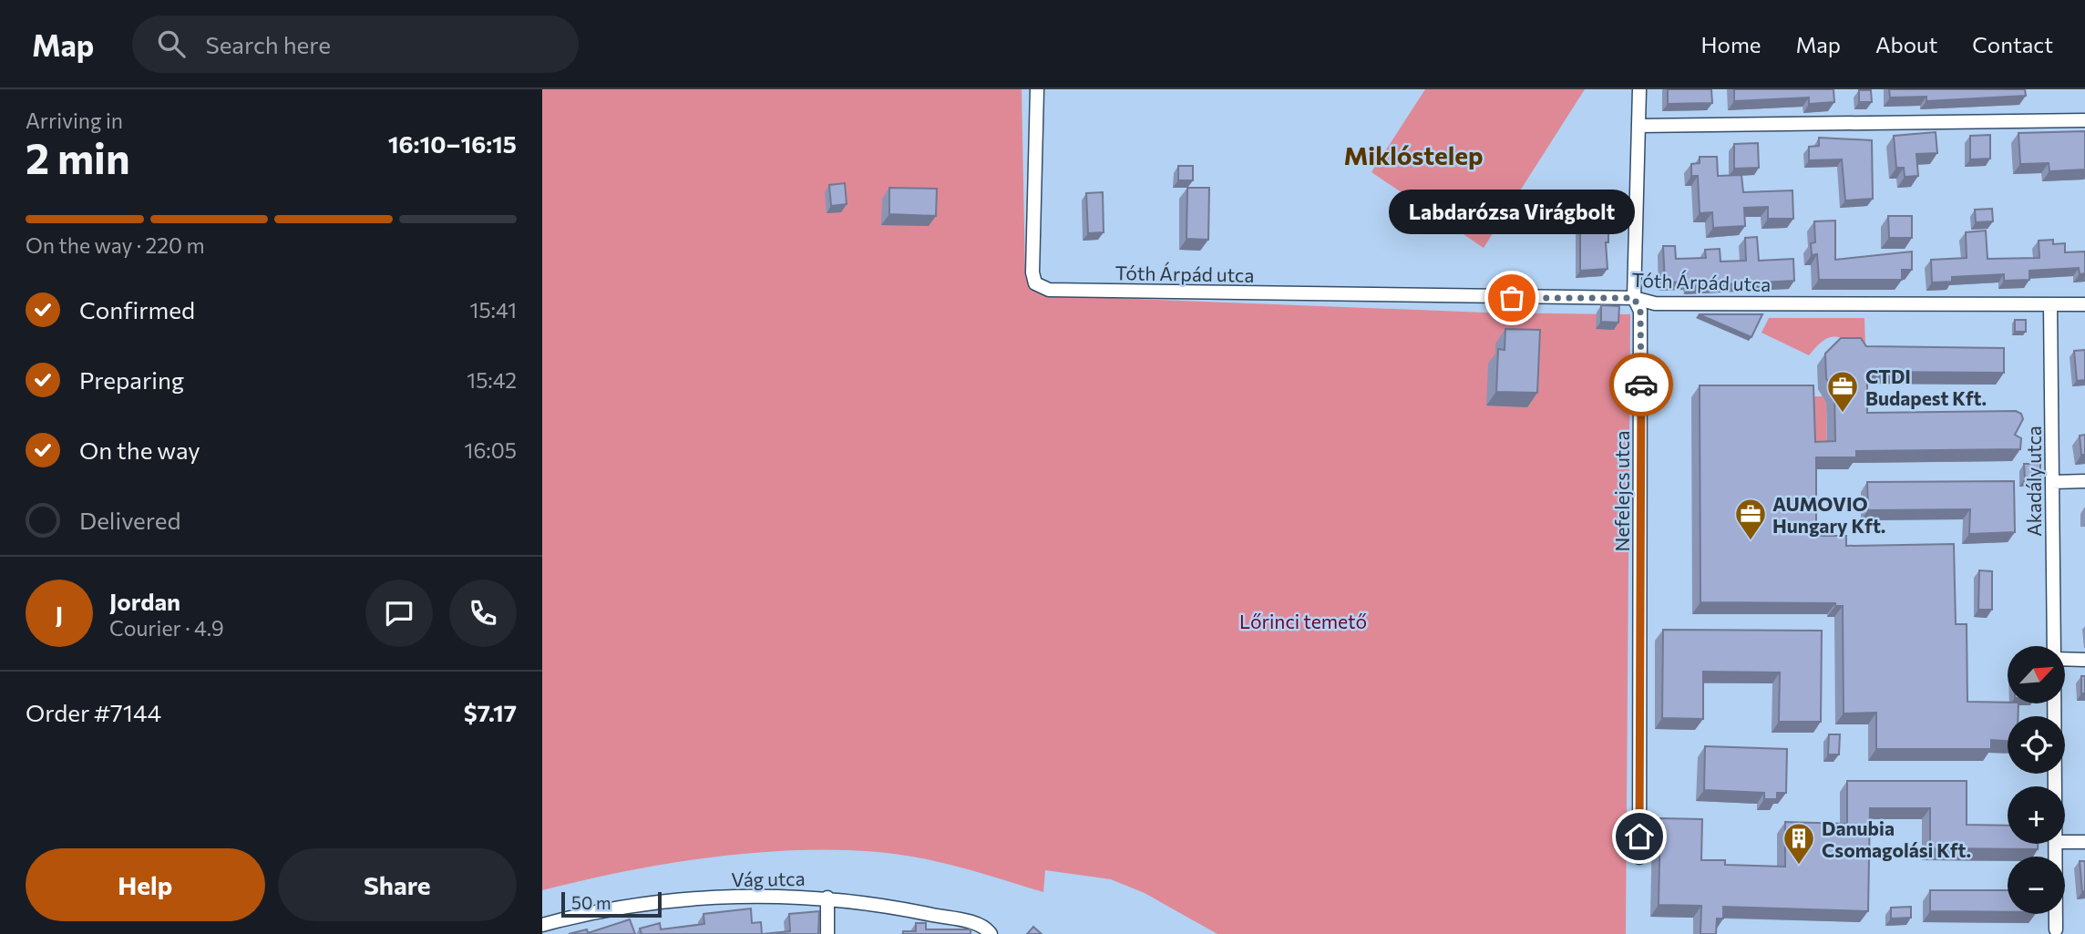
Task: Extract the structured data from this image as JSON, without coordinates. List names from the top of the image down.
{
  "streets": {
    "street": [
      "Tóth Árpád utca",
      "Akadály utca",
      "Nefelejcs utca",
      "Vág utca"
    ]
  },
  "crossings": [
    ["Tóth Árpád utca", "Akadály utca"],
    ["Tóth Árpád utca", "Nefelejcs utca"]
  ],
  "districts": ["Miklóstelep"],
  "parks": ["Lőrinci temető"],
  "places": {
    "other": ["Labdarózsa Virágbolt"],
    "office": ["CTDI Budapest Kft.", "AUMOVIO Hungary Kft."],
    "building": ["Danubia Csomagolási Kft."]
  },
  "scale_bar": "50 m",
  "north": "top right",
  "page": {
    "header": "Map",
    "search": "Search here",
    "nav": [
      "Home",
      "Map",
      "About",
      "Contact"
    ],
    "heading": ["2 min", "Arriving in", "16:10–16:15"],
    "panel": [
      "Jordan",
      "Courier · 4.9",
      "Order #7144",
      "$7.17"
    ],
    "bubble": "Labdarózsa Virágbolt",
    "bar": "On the way · 220 m",
    "list": [
      ["Confirmed", "15:41"],
      ["Preparing", "15:42"],
      ["On the way", "16:05"],
      "Delivered"
    ],
    "round": "J",
    "map_buttons": ["+", "−"],
    "buttons": ["Help", "Share"],
    "scale": "50 m"
  }
}
